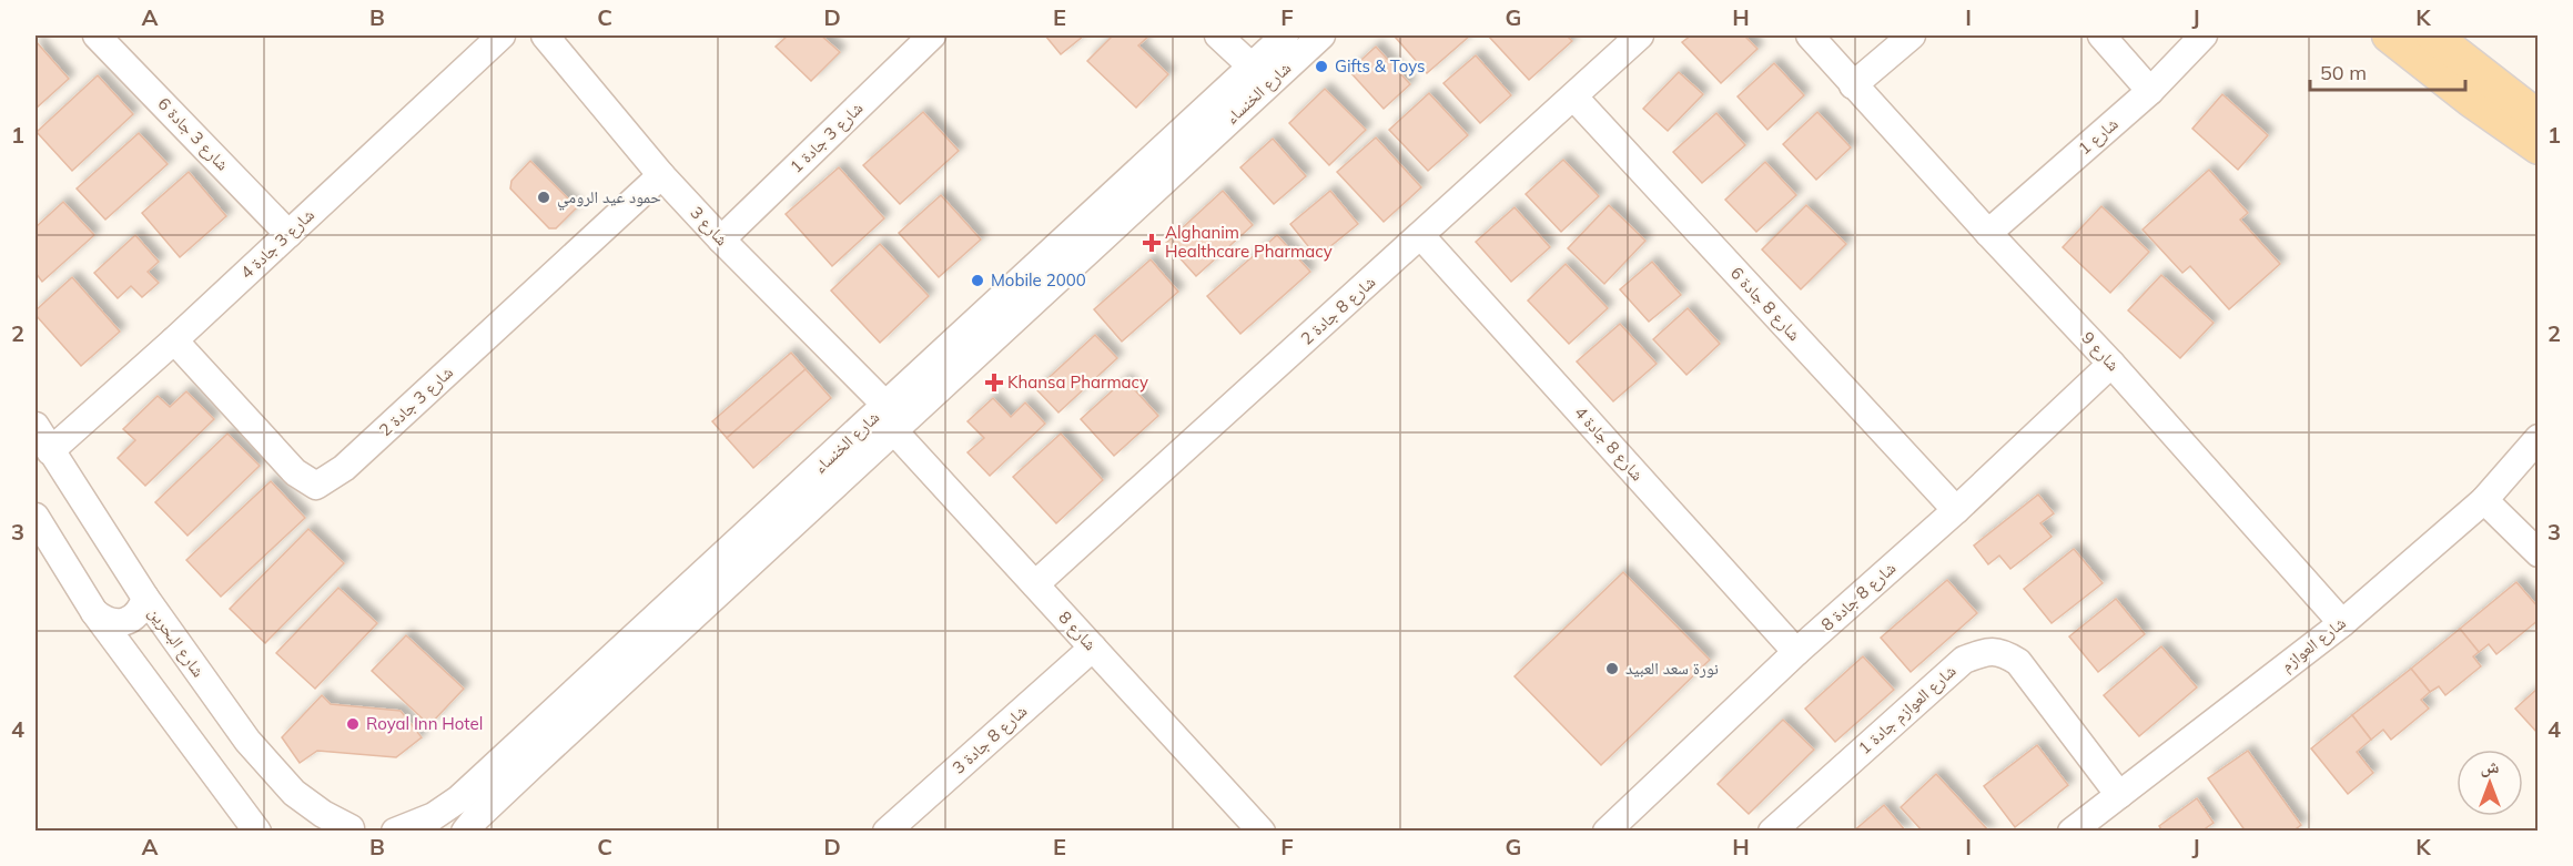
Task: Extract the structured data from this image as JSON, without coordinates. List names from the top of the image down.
{
  "streets": {
    "street": [
      "شارع الخنساء",
      "شارع 3 جادة 6",
      "شارع 1",
      "شارع 3 جادة 1",
      "شارع 3",
      "شارع 3 جادة 4",
      "شارع 8 جادة 6",
      "شارع 8 جادة 2",
      "شارع 9",
      "شارع 3 جادة 2",
      "شارع 8 جادة 4",
      "شارع 8 جادة 8",
      "شارع 8",
      "شارع البحرين",
      "شارع العوازم",
      "شارع العوازم جادة 1",
      "شارع 8 جادة 3"
    ]
  },
  "crossings": [
    ["شارع الخنساء", "شارع 3"],
    ["شارع الخنساء", "شارع 8"],
    ["شارع 3 جادة 6", "شارع 3 جادة 4"],
    ["شارع 1", "شارع 9"],
    ["شارع 3 جادة 1", "شارع 3"],
    ["شارع 3", "شارع 3 جادة 2"],
    ["شارع 3 جادة 4", "شارع 3 جادة 2"],
    ["شارع 3 جادة 4", "شارع البحرين"],
    ["شارع 8 جادة 6", "شارع 8 جادة 2"],
    ["شارع 8 جادة 6", "شارع 8 جادة 8"],
    ["شارع 8 جادة 2", "شارع 8 جادة 4"],
    ["شارع 8 جادة 2", "شارع 8"],
    ["شارع 9", "شارع 8 جادة 8"],
    ["شارع 9", "شارع العوازم"],
    ["شارع 8 جادة 4", "شارع 8 جادة 8"],
    ["شارع 8", "شارع 8 جادة 3"],
    ["شارع العوازم", "شارع العوازم جادة 1"]
  ],
  "places": {
    "other": [
      "Gifts & Toys",
      "حمود عيد الرومي",
      "Mobile 2000",
      "نورة سعد العبيد",
      "Royal Inn Hotel"
    ],
    "health": ["Alghanim Healthcare Pharmacy", "Khansa Pharmacy"]
  },
  "scale_bar": "50 m",
  "north": "top",
  "grid": {
    "columns": [
      "A",
      "B",
      "C",
      "D",
      "E",
      "F",
      "G",
      "H",
      "I",
      "J",
      "K"
    ],
    "rows": [
      "1",
      "2",
      "3",
      "4"
    ]
  }
}
